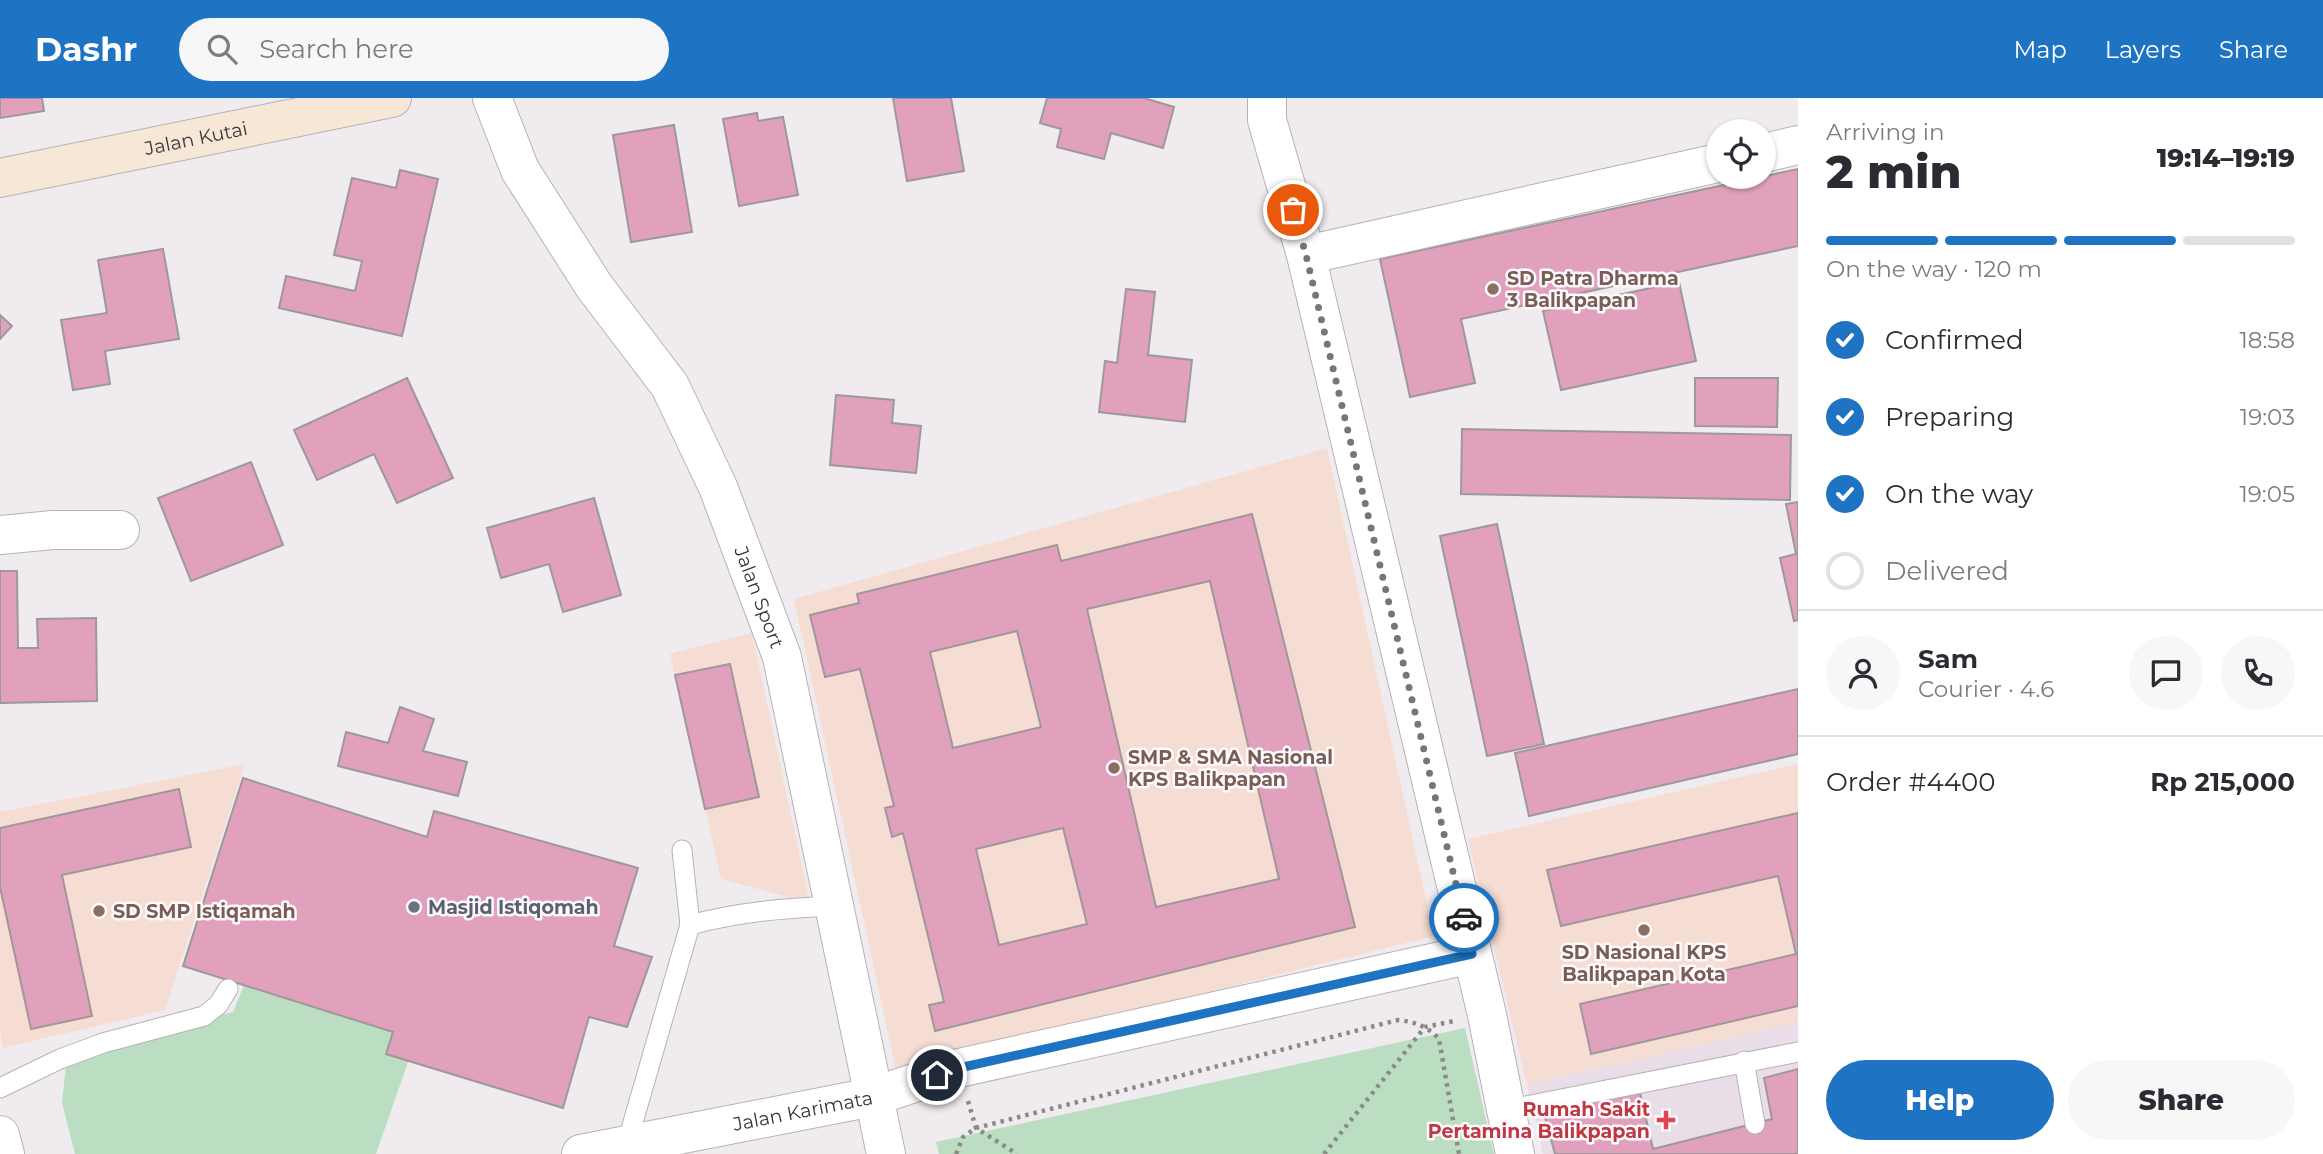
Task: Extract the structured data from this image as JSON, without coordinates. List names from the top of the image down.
{
  "streets": {
    "street": ["Jalan Kutai", "Jalan Sport", "Jalan Karimata"]
  },
  "crossings": [
    ["Jalan Sport", "Jalan Karimata"]
  ],
  "places": {
    "other": [
      "SD Patra Dharma 3 Balikpapan",
      "SMP & SMA Nasional KPS Balikpapan",
      "Masjid Istiqomah",
      "SD SMP Istiqamah",
      "SD Nasional KPS Balikpapan Kota"
    ],
    "health": ["Rumah Sakit Pertamina Balikpapan"]
  },
  "page": {
    "header": "Dashr",
    "search": "Search here",
    "nav": ["Map", "Layers", "Share"],
    "heading": ["2 min", "Arriving in", "19:14–19:19"],
    "panel": [
      "Sam",
      "Courier · 4.6",
      "Order #4400",
      "Rp 215,000"
    ],
    "bar": "On the way · 120 m",
    "list": [
      ["Confirmed", "18:58"],
      ["Preparing", "19:03"],
      ["On the way", "19:05"],
      "Delivered"
    ],
    "buttons": ["Help", "Share"]
  }
}
